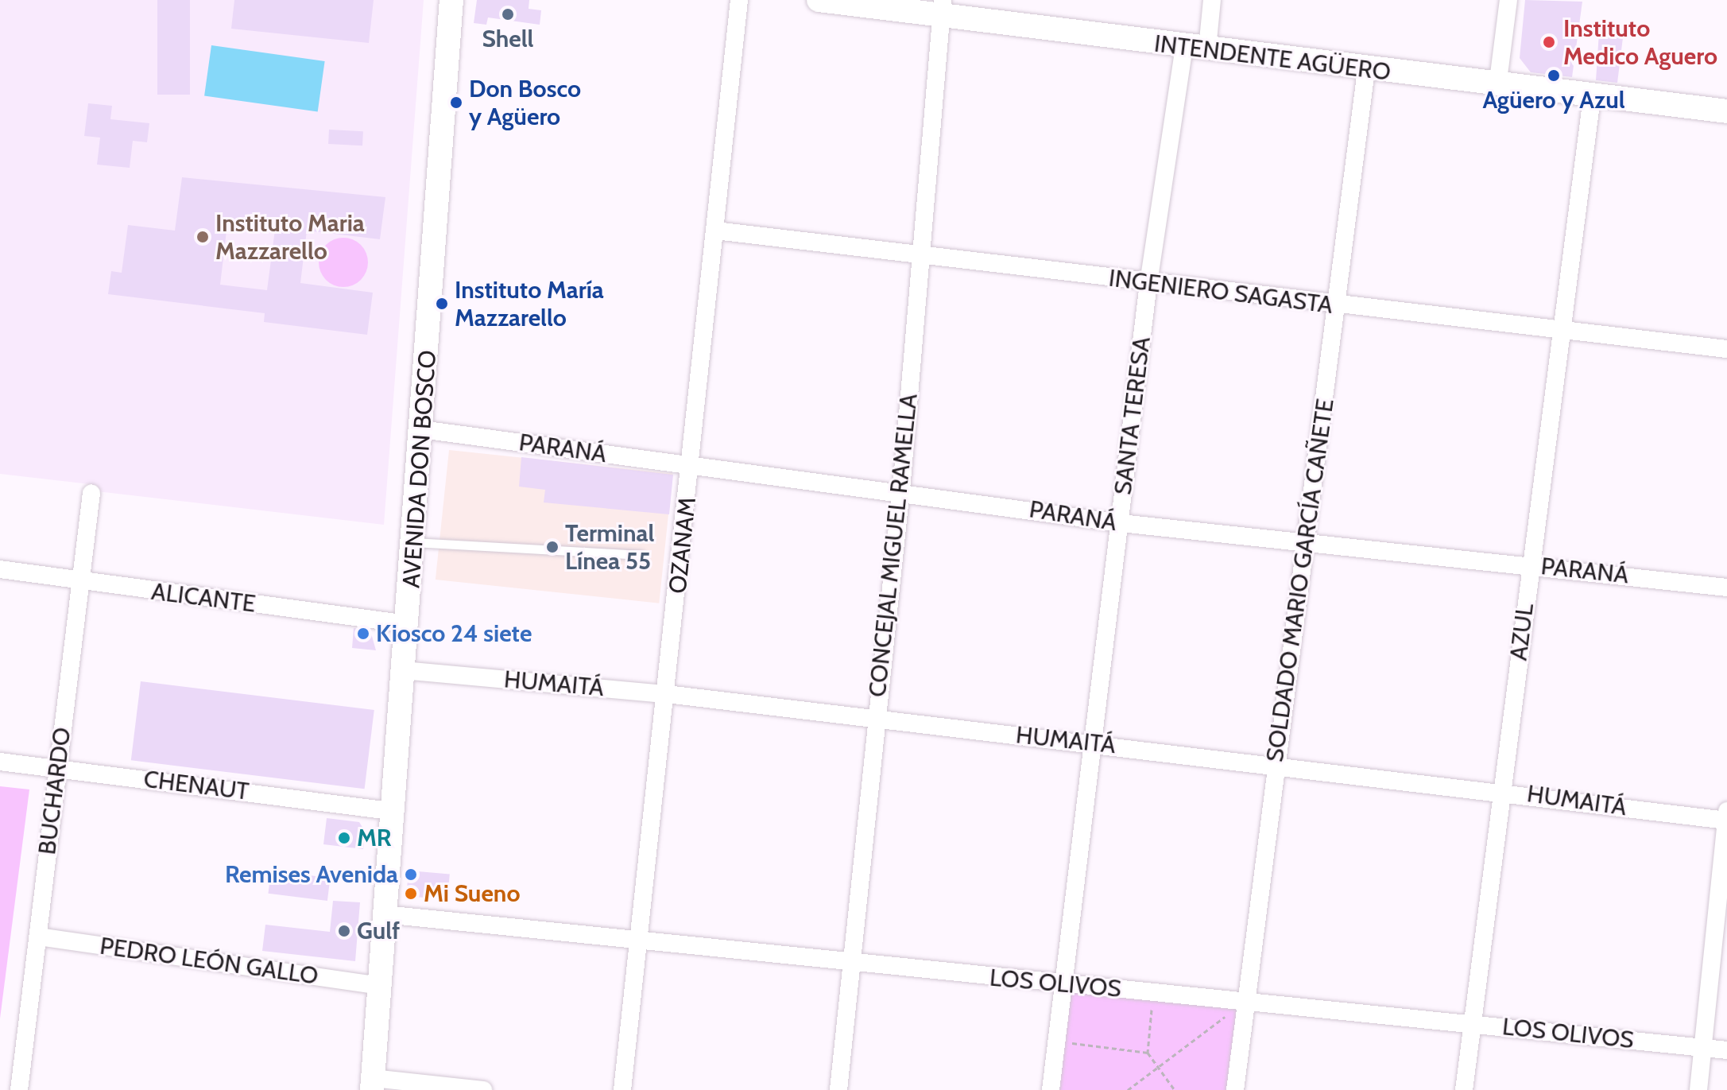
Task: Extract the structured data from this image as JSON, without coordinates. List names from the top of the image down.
{
  "streets": {
    "main road": ["INTENDENTE AGÜERO", "AVENIDA DON BOSCO"],
    "street": [
      "INGENIERO SAGASTA",
      "SANTA TERESA",
      "PARANÁ",
      "OZANAM",
      "CONCEJAL MIGUEL RAMELLA",
      "SOLDADO MARIO GARCÍA CAÑETE",
      "ALICANTE",
      "AZUL",
      "HUMAITÁ",
      "CHENAUT",
      "BUCHARDO",
      "PEDRO LEÓN GALLO",
      "LOS OLIVOS"
    ]
  },
  "crossings": [
    ["INTENDENTE AGÜERO", "SANTA TERESA"],
    ["INTENDENTE AGÜERO", "CONCEJAL MIGUEL RAMELLA"],
    ["INTENDENTE AGÜERO", "SOLDADO MARIO GARCÍA CAÑETE"],
    ["INTENDENTE AGÜERO", "AZUL"],
    ["INGENIERO SAGASTA", "SANTA TERESA"],
    ["INGENIERO SAGASTA", "OZANAM"],
    ["INGENIERO SAGASTA", "CONCEJAL MIGUEL RAMELLA"],
    ["INGENIERO SAGASTA", "SOLDADO MARIO GARCÍA CAÑETE"],
    ["INGENIERO SAGASTA", "AZUL"],
    ["SANTA TERESA", "PARANÁ"],
    ["SANTA TERESA", "HUMAITÁ"],
    ["SANTA TERESA", "LOS OLIVOS"],
    ["PARANÁ", "AVENIDA DON BOSCO"],
    ["PARANÁ", "OZANAM"],
    ["PARANÁ", "CONCEJAL MIGUEL RAMELLA"],
    ["PARANÁ", "SOLDADO MARIO GARCÍA CAÑETE"],
    ["PARANÁ", "AZUL"],
    ["AVENIDA DON BOSCO", "ALICANTE"],
    ["AVENIDA DON BOSCO", "HUMAITÁ"],
    ["AVENIDA DON BOSCO", "CHENAUT"],
    ["AVENIDA DON BOSCO", "PEDRO LEÓN GALLO"],
    ["AVENIDA DON BOSCO", "LOS OLIVOS"],
    ["OZANAM", "HUMAITÁ"],
    ["OZANAM", "LOS OLIVOS"],
    ["CONCEJAL MIGUEL RAMELLA", "HUMAITÁ"],
    ["CONCEJAL MIGUEL RAMELLA", "LOS OLIVOS"],
    ["SOLDADO MARIO GARCÍA CAÑETE", "HUMAITÁ"],
    ["SOLDADO MARIO GARCÍA CAÑETE", "LOS OLIVOS"],
    ["ALICANTE", "BUCHARDO"],
    ["AZUL", "HUMAITÁ"],
    ["AZUL", "LOS OLIVOS"],
    ["CHENAUT", "BUCHARDO"],
    ["BUCHARDO", "PEDRO LEÓN GALLO"]
  ],
  "places": [
    "Shell",
    "Instituto Medico Aguero",
    "Agüero y Azul",
    "Don Bosco y Agüero",
    "Instituto Maria Mazzarello",
    "Instituto María Mazzarello",
    "Terminal Línea 55",
    "Kiosco 24 siete",
    "MR",
    "Remises Avenida",
    "Mi Sueno",
    "Gulf"
  ]
}
